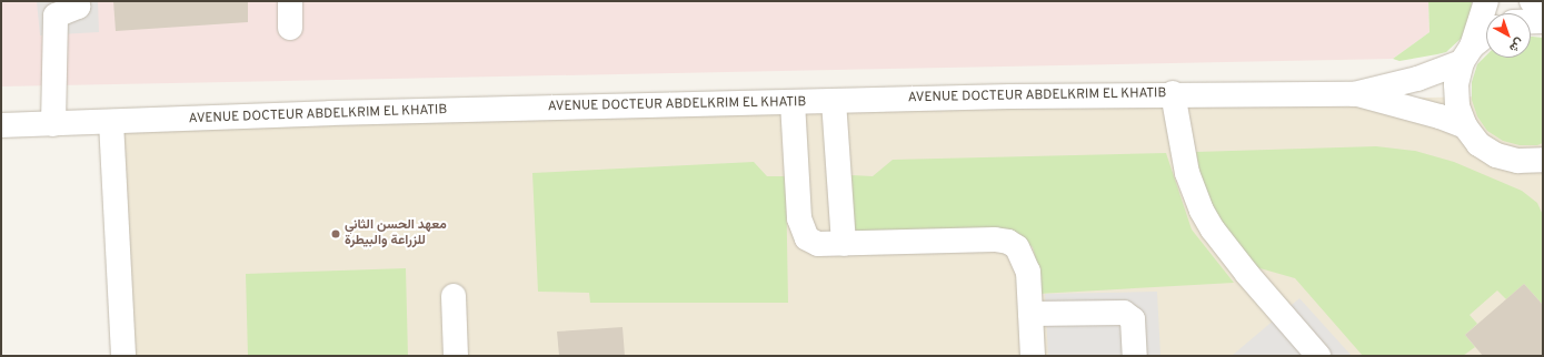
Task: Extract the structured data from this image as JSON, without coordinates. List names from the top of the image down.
{
  "streets": {
    "street": ["AVENUE DOCTEUR ABDELKRIM EL KHATIB"]
  },
  "places": ["معهد الحسن الثاني للزراعة والبيطرة"],
  "north": "bottom right"
}
